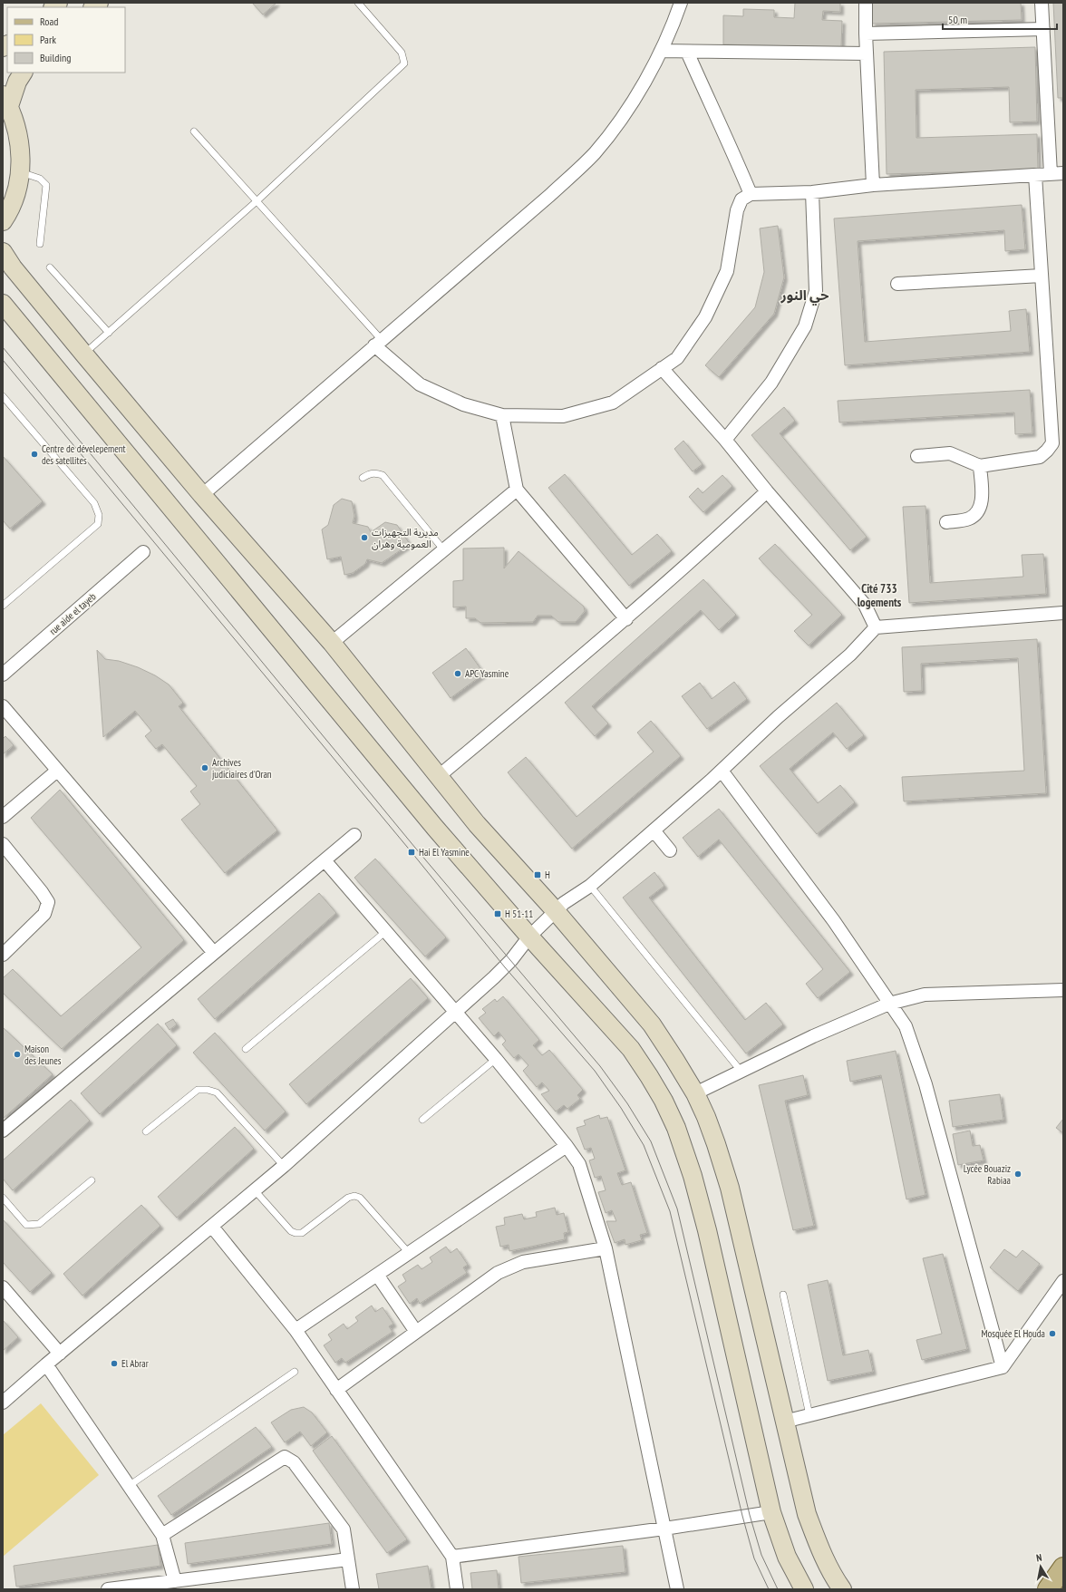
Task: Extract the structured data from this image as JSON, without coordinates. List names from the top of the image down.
{
  "streets": {
    "street": ["rue aide el tayeb"]
  },
  "districts": ["حي النور", "Cité 733 logements"],
  "places": {
    "other": [
      "Centre de dévelepement des satellites",
      "مديرية التجهيزات العمومية وهران",
      "APC Yasmine",
      "Archives judiciaires d'Oran",
      "Maison des Jeunes",
      "Lycée Bouaziz Rabiaa",
      "Mosquée El Houda",
      "El Abrar"
    ],
    "transit": ["Hai El Yasmine", "H", "H 51-11"]
  },
  "legend": ["Road", "Park", "Building"],
  "scale_bar": "50 m",
  "north": "top"
}
